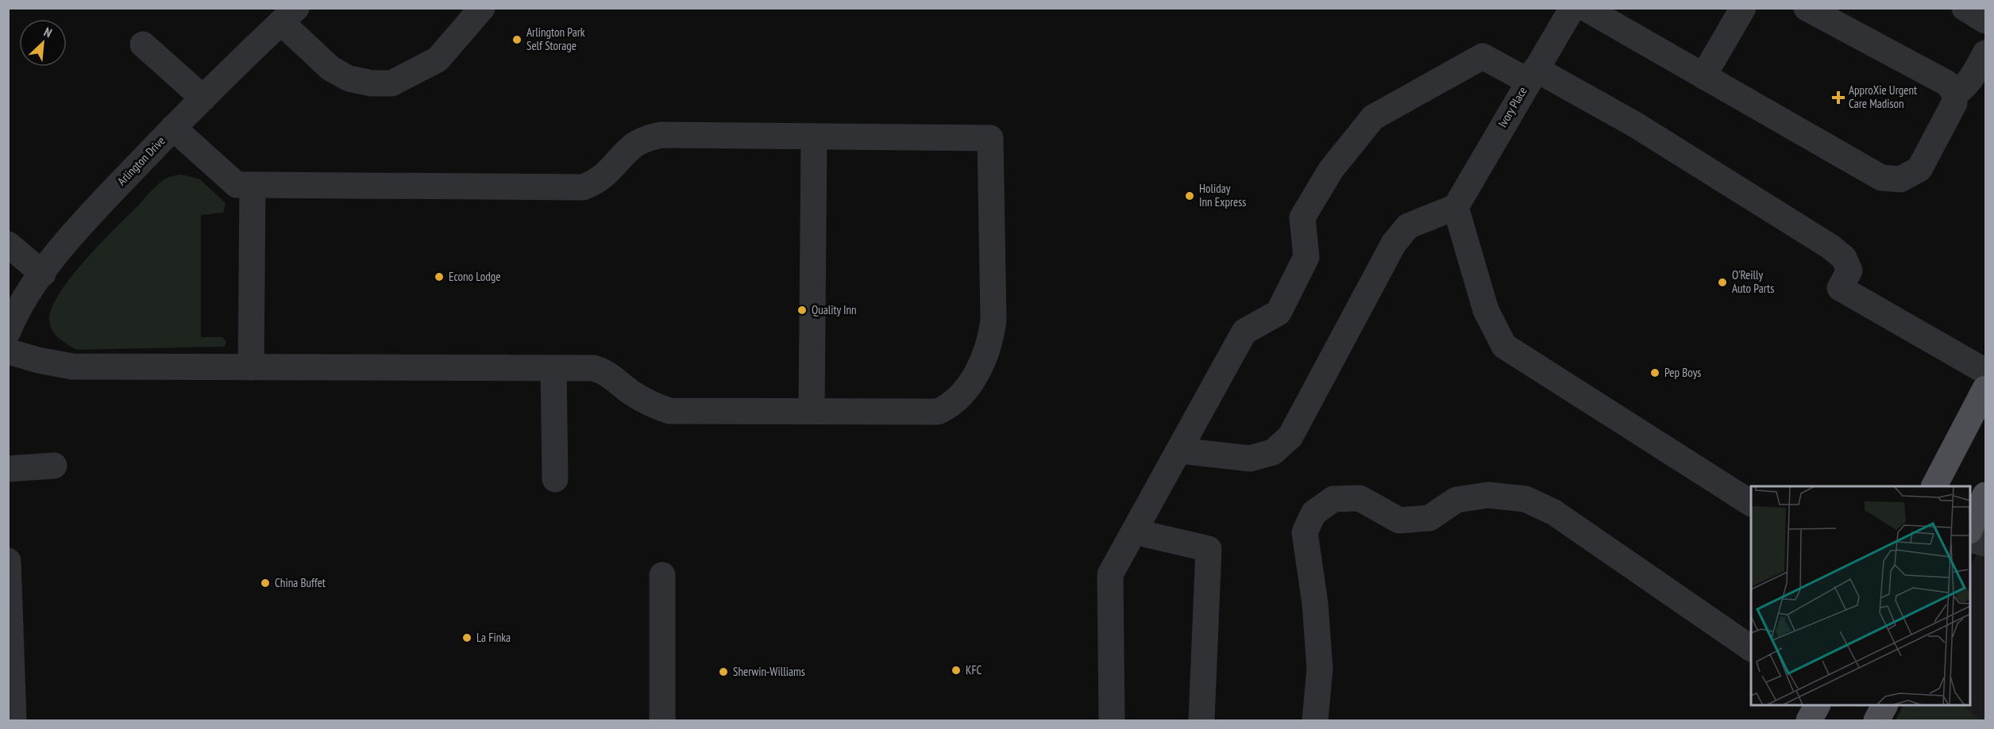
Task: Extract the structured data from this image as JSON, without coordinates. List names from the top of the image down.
{
  "streets": {
    "street": ["Ivory Place", "Arlington Drive"]
  },
  "places": {
    "other": [
      "Arlington Park Self Storage",
      "Holiday Inn Express",
      "Econo Lodge",
      "O'Reilly Auto Parts",
      "Quality Inn",
      "Pep Boys",
      "China Buffet",
      "La Finka",
      "KFC",
      "Sherwin-Williams"
    ],
    "health": ["ApproXie Urgent Care Madison"]
  },
  "north": "top right"
}
